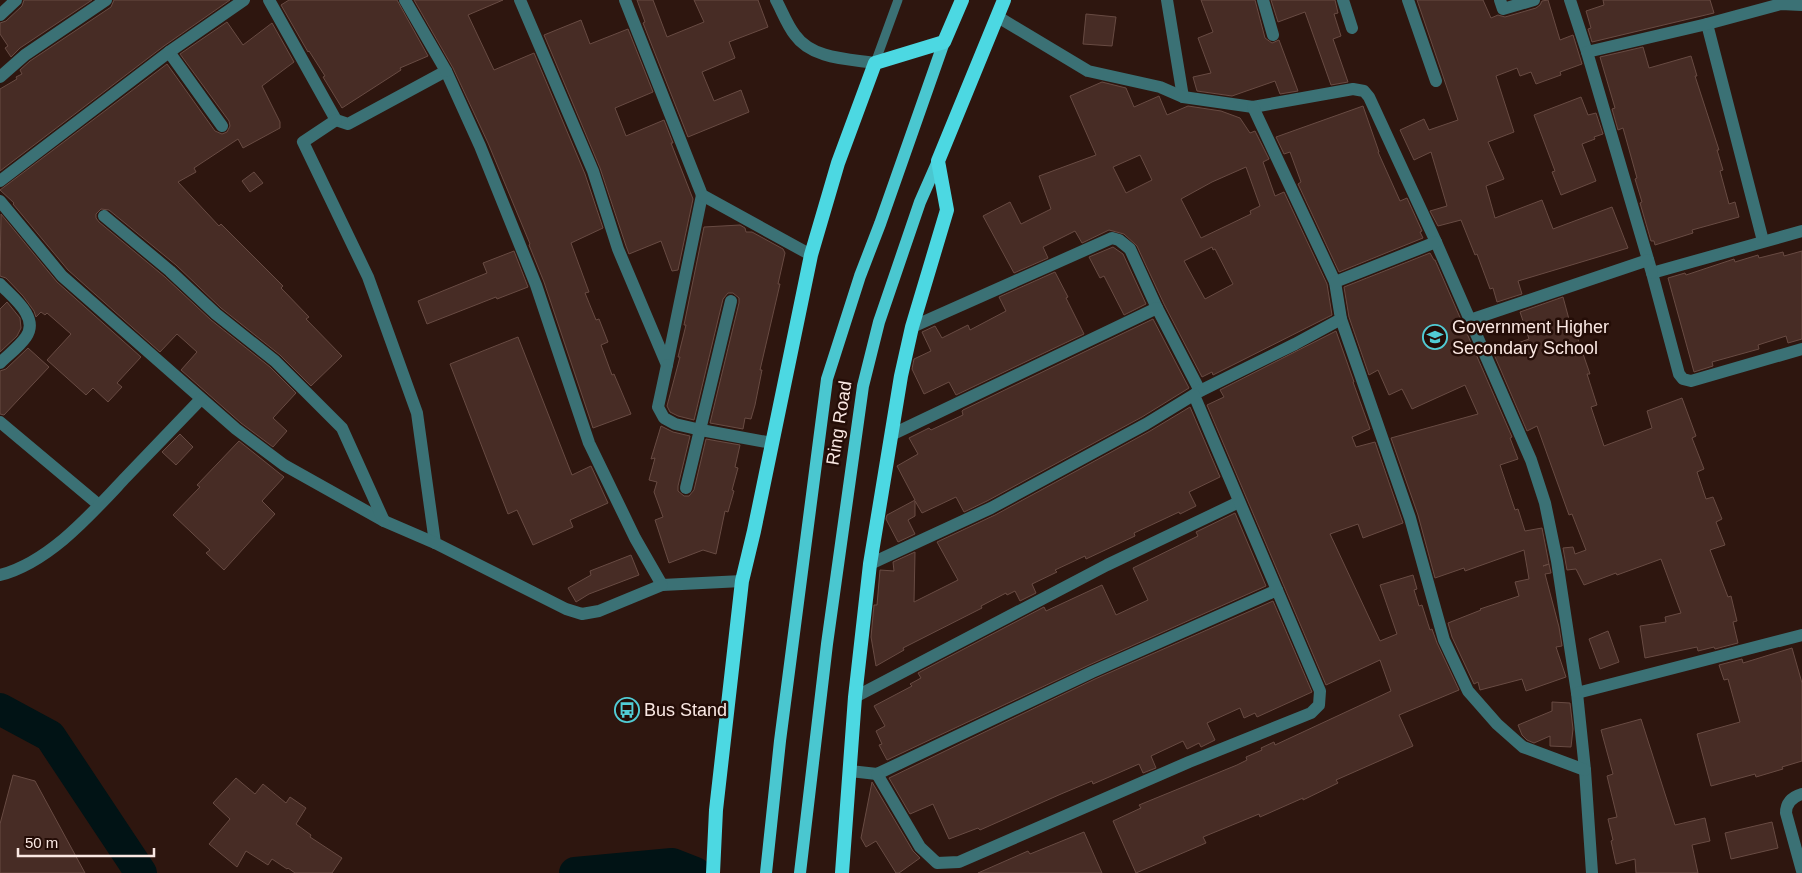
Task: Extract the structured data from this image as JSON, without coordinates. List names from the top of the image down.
{
  "streets": {
    "highway": ["Ring Road"]
  },
  "places": {
    "school or university": ["Government Higher Secondary School"],
    "bus stop": ["Bus Stand"]
  },
  "scale_bar": "50 m"
}
